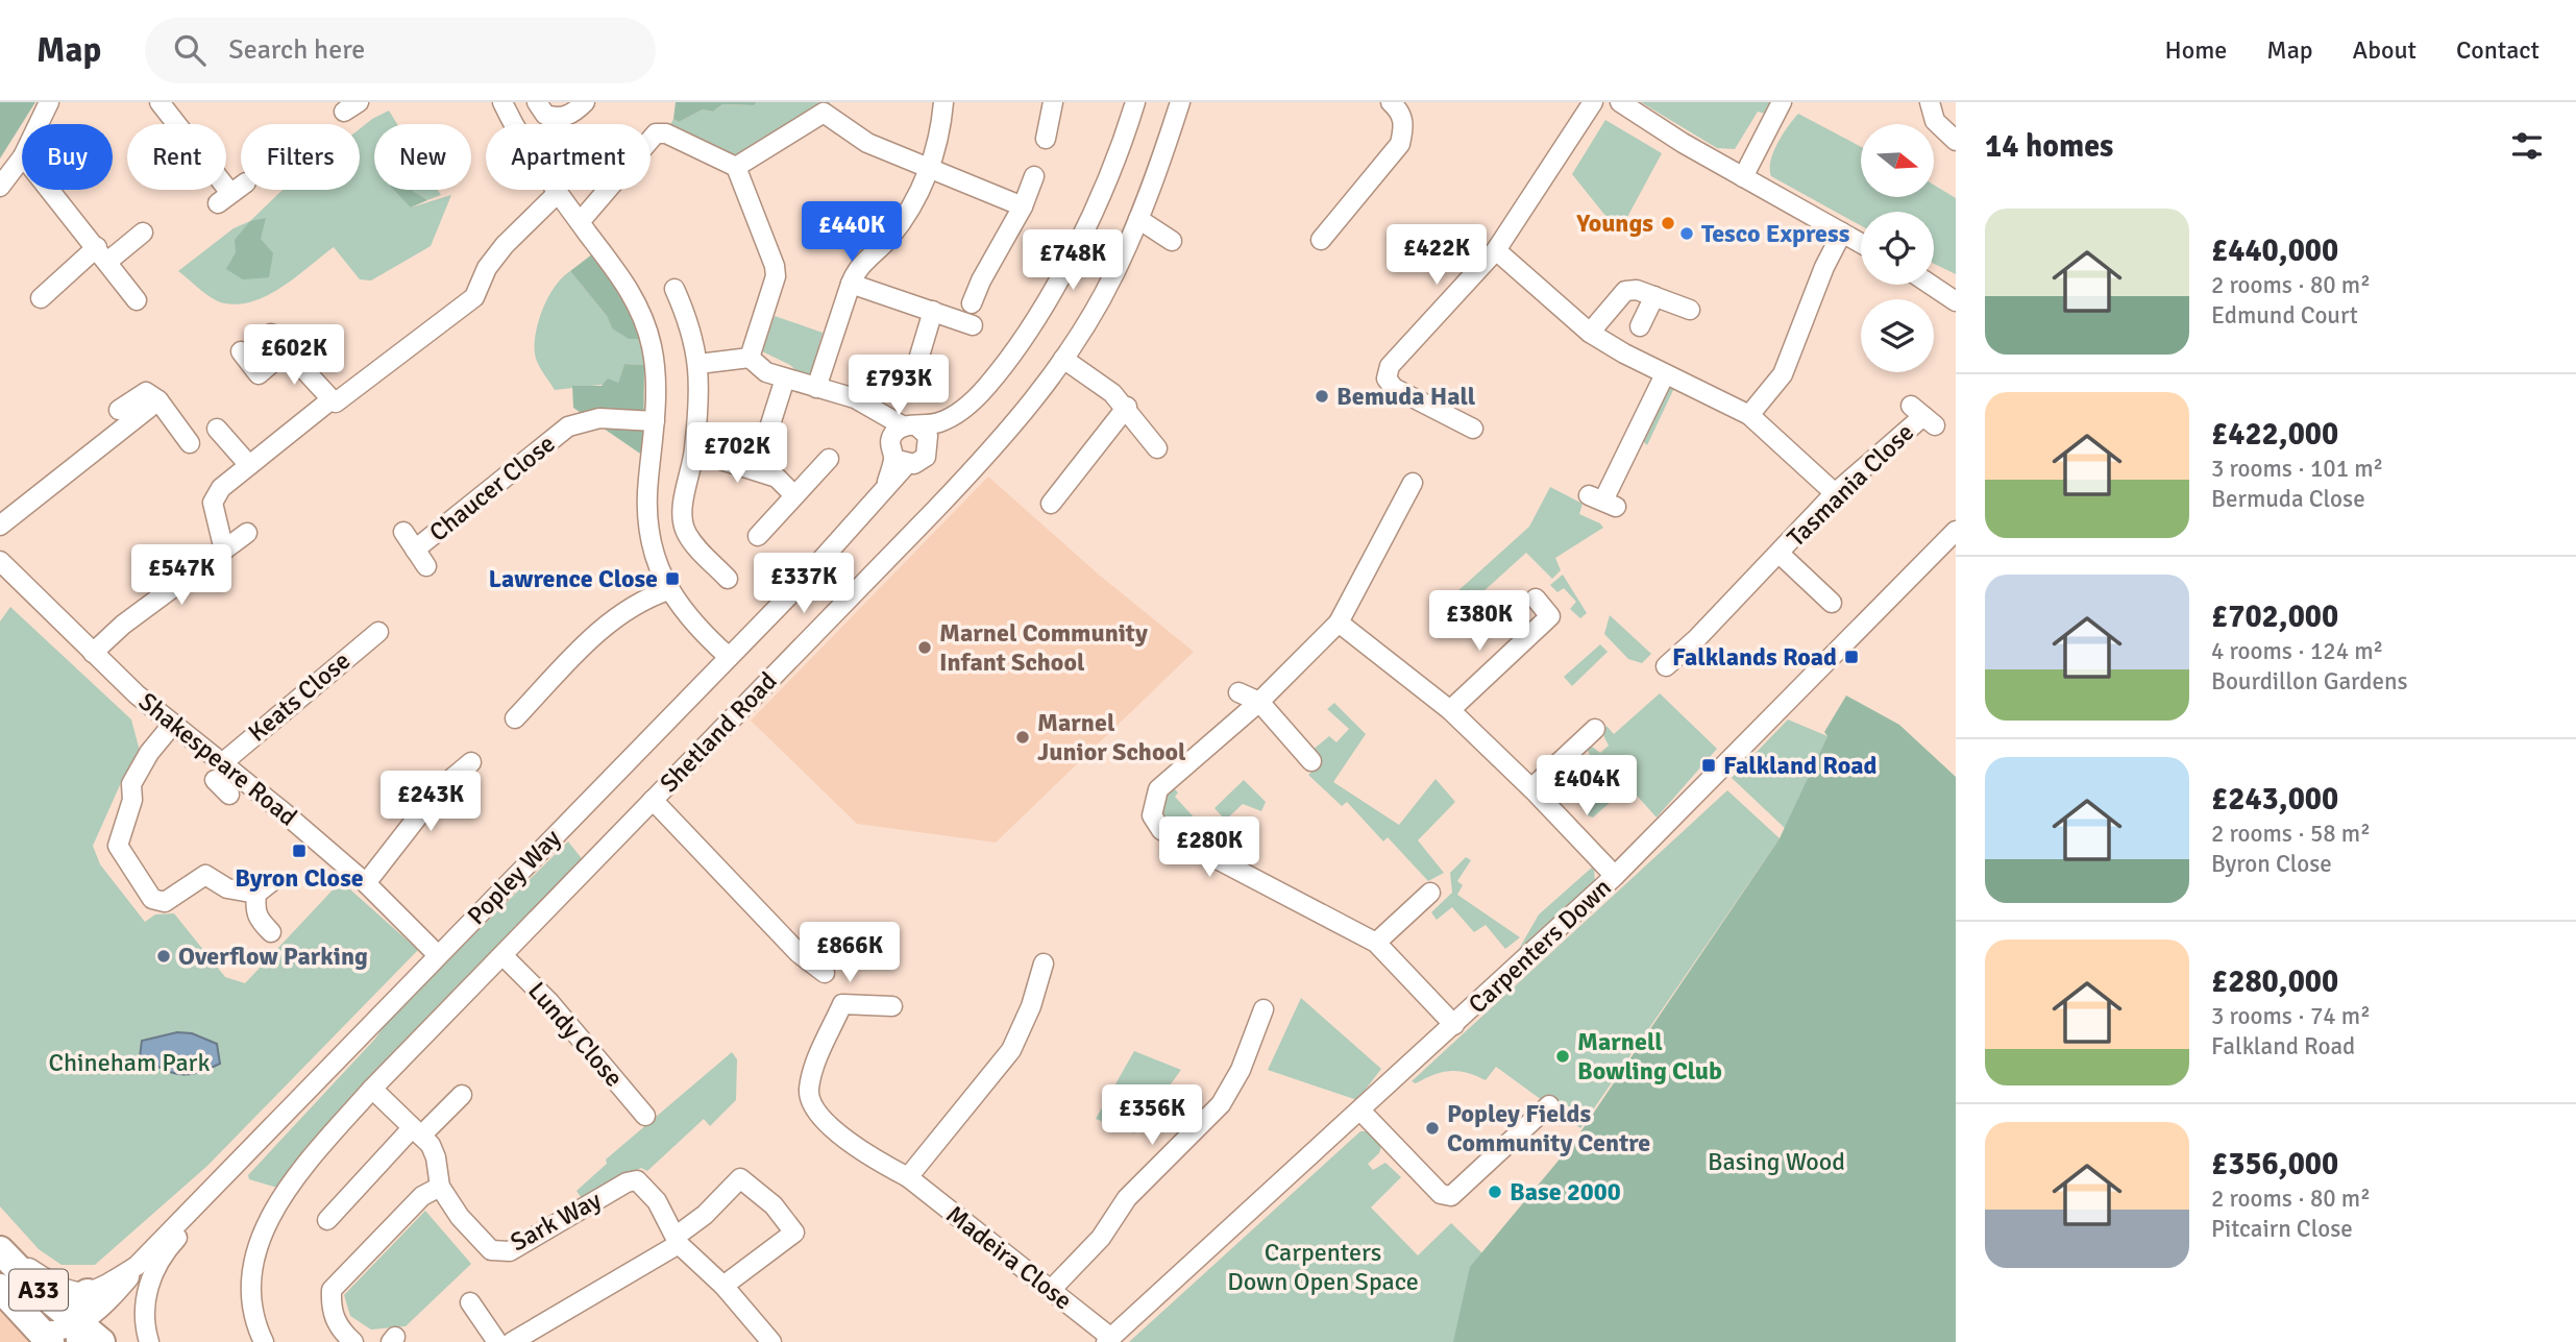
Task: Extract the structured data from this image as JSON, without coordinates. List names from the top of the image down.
{
  "streets": {
    "highway": ["A33"],
    "street": [
      "Tasmania Close",
      "Chaucer Close",
      "Keats Close",
      "Shetland Road",
      "Shakespeare Road",
      "Popley Way",
      "Carpenters Down",
      "Lundy Close",
      "Sark Way",
      "Madeira Close"
    ]
  },
  "crossings": [
    ["Keats Close", "Shakespeare Road"],
    ["Shetland Road", "Lundy Close"],
    ["Shakespeare Road", "Popley Way"],
    ["Popley Way", "A33"],
    ["Carpenters Down", "Madeira Close"]
  ],
  "parks": ["Chineham Park", "Basing Wood", "Carpenters Down Open Space"],
  "places": {
    "other": [
      "Youngs",
      "Tesco Express",
      "Bemuda Hall",
      "Marnel Community Infant School",
      "Marnel Junior School",
      "Overflow Parking",
      "Marnell Bowling Club",
      "Popley Fields Community Centre",
      "Base 2000"
    ],
    "transit": [
      "Lawrence Close",
      "Falklands Road",
      "Falkland Road",
      "Byron Close"
    ]
  },
  "north": "right",
  "page": {
    "header": "Map",
    "search": "Search here",
    "nav": [
      "Home",
      "Map",
      "About",
      "Contact"
    ],
    "heading": "14 homes",
    "chip": [
      "Buy",
      "Rent",
      "Filters",
      "New",
      "Apartment"
    ],
    "list": [
      {
        "name": "£440,000",
        "note": "2 rooms · 80 m² · Edmund Court"
      },
      {
        "name": "£422,000",
        "note": "3 rooms · 101 m² · Bermuda Close"
      },
      {
        "name": "£702,000",
        "note": "4 rooms · 124 m² · Bourdillon Gardens"
      },
      {
        "name": "£243,000",
        "note": "2 rooms · 58 m² · Byron Close"
      },
      {
        "name": "£280,000",
        "note": "3 rooms · 74 m² · Falkland Road"
      },
      {
        "name": "£356,000",
        "note": "2 rooms · 80 m² · Pitcairn Close"
      }
    ],
    "price": [
      "£440K",
      "£422K",
      "£748K",
      "£602K",
      "£793K",
      "£702K",
      "£547K",
      "£337K",
      "£380K",
      "£404K",
      "£243K",
      "£280K",
      "£866K",
      "£356K"
    ]
  }
}
